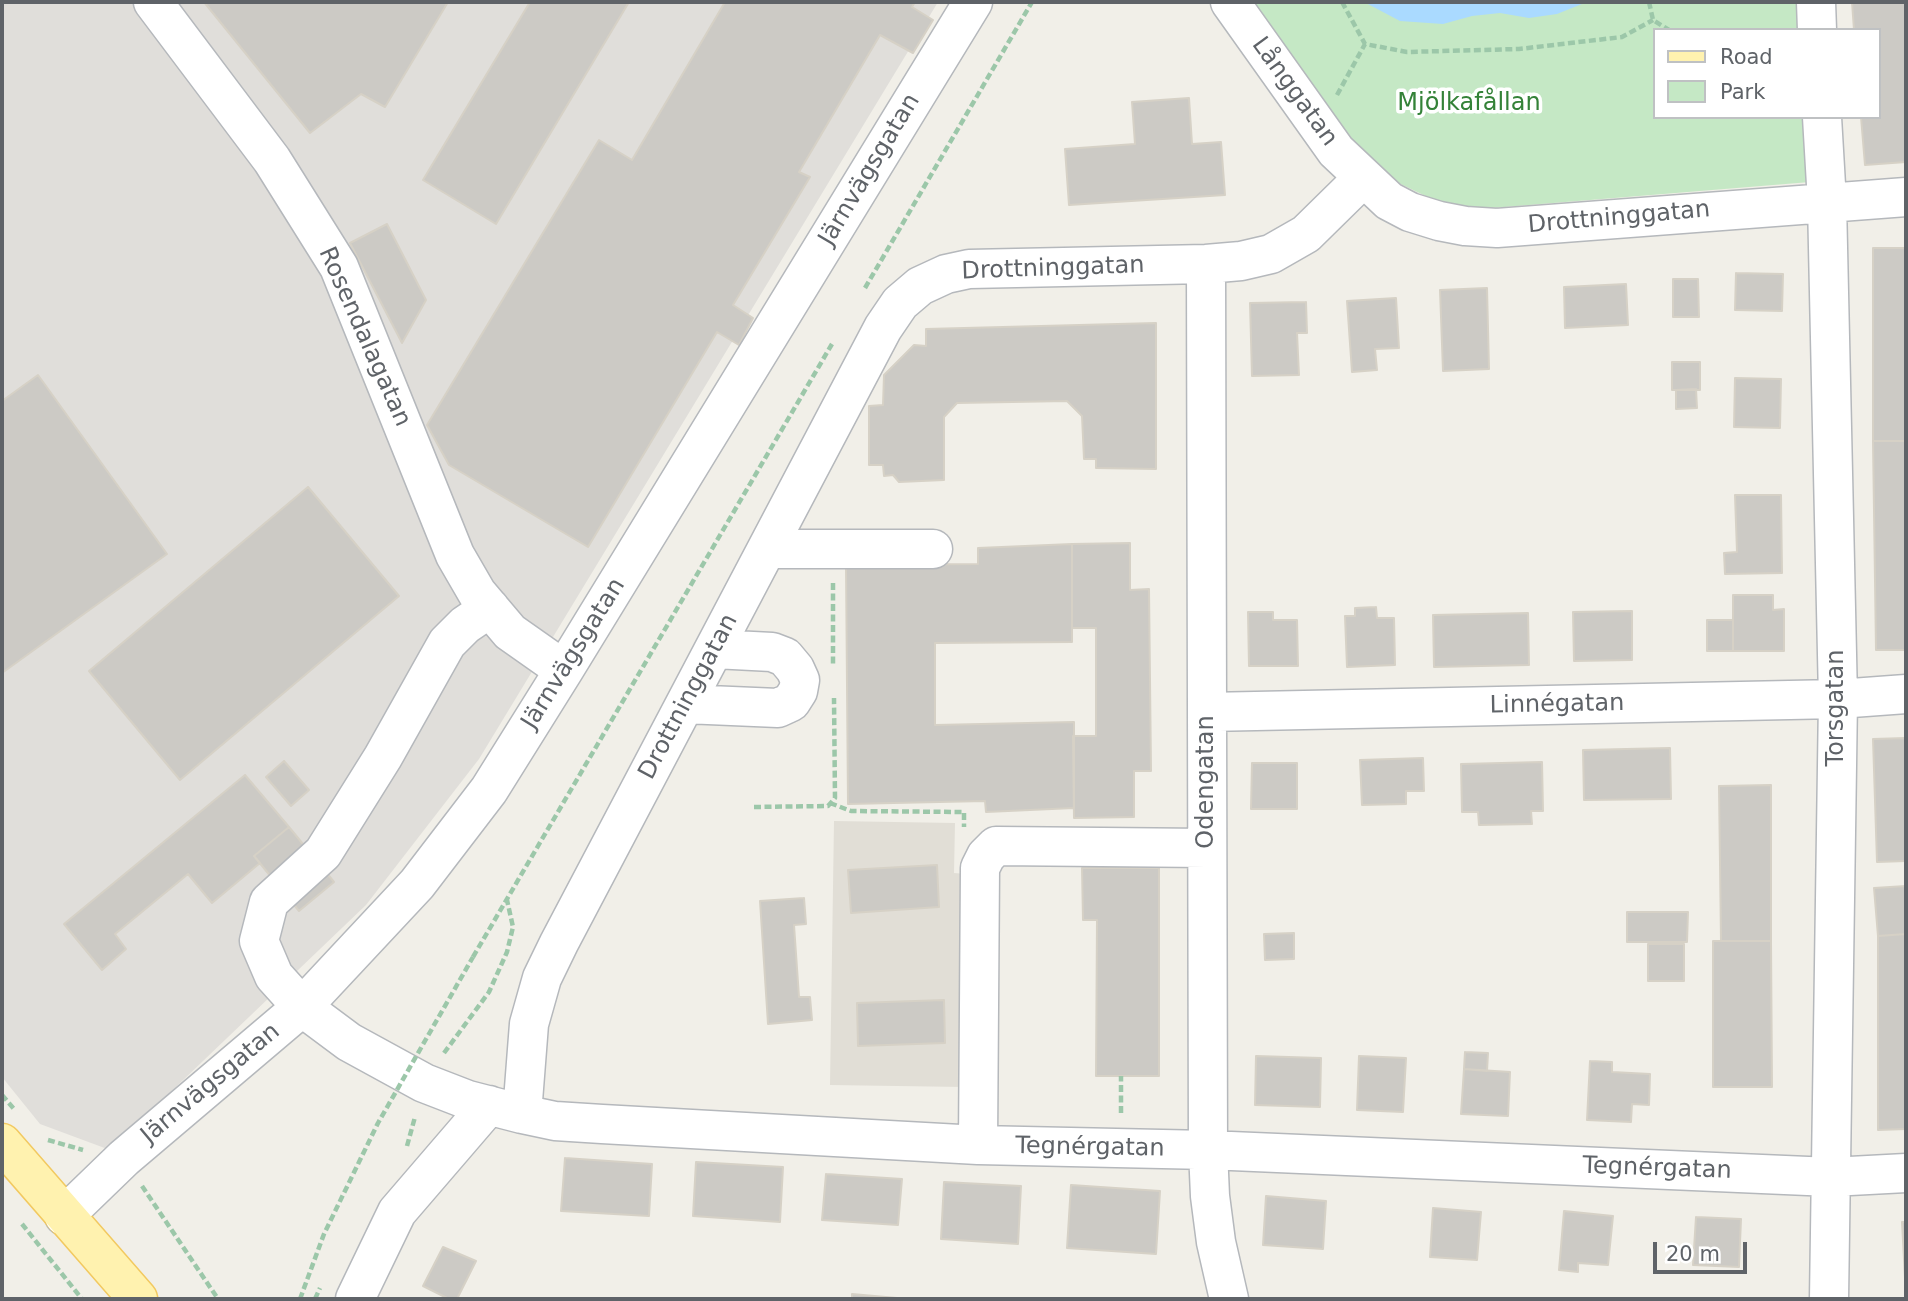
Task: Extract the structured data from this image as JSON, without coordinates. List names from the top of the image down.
{
  "streets": {
    "street": [
      "Långgatan",
      "Järnvägsgatan",
      "Drottninggatan",
      "Rosendalagatan",
      "Linnégatan",
      "Torsgatan",
      "Odengatan",
      "Tegnérgatan"
    ]
  },
  "crossings": [
    ["Långgatan", "Drottninggatan"],
    ["Järnvägsgatan", "Rosendalagatan"],
    ["Järnvägsgatan", "Tegnérgatan"],
    ["Drottninggatan", "Torsgatan"],
    ["Drottninggatan", "Odengatan"],
    ["Drottninggatan", "Tegnérgatan"],
    ["Rosendalagatan", "Tegnérgatan"],
    ["Linnégatan", "Torsgatan"],
    ["Linnégatan", "Odengatan"],
    ["Torsgatan", "Tegnérgatan"],
    ["Odengatan", "Tegnérgatan"]
  ],
  "parks": ["Mjölkafållan"],
  "legend": ["Road", "Park"],
  "scale_bar": "20 m"
}
